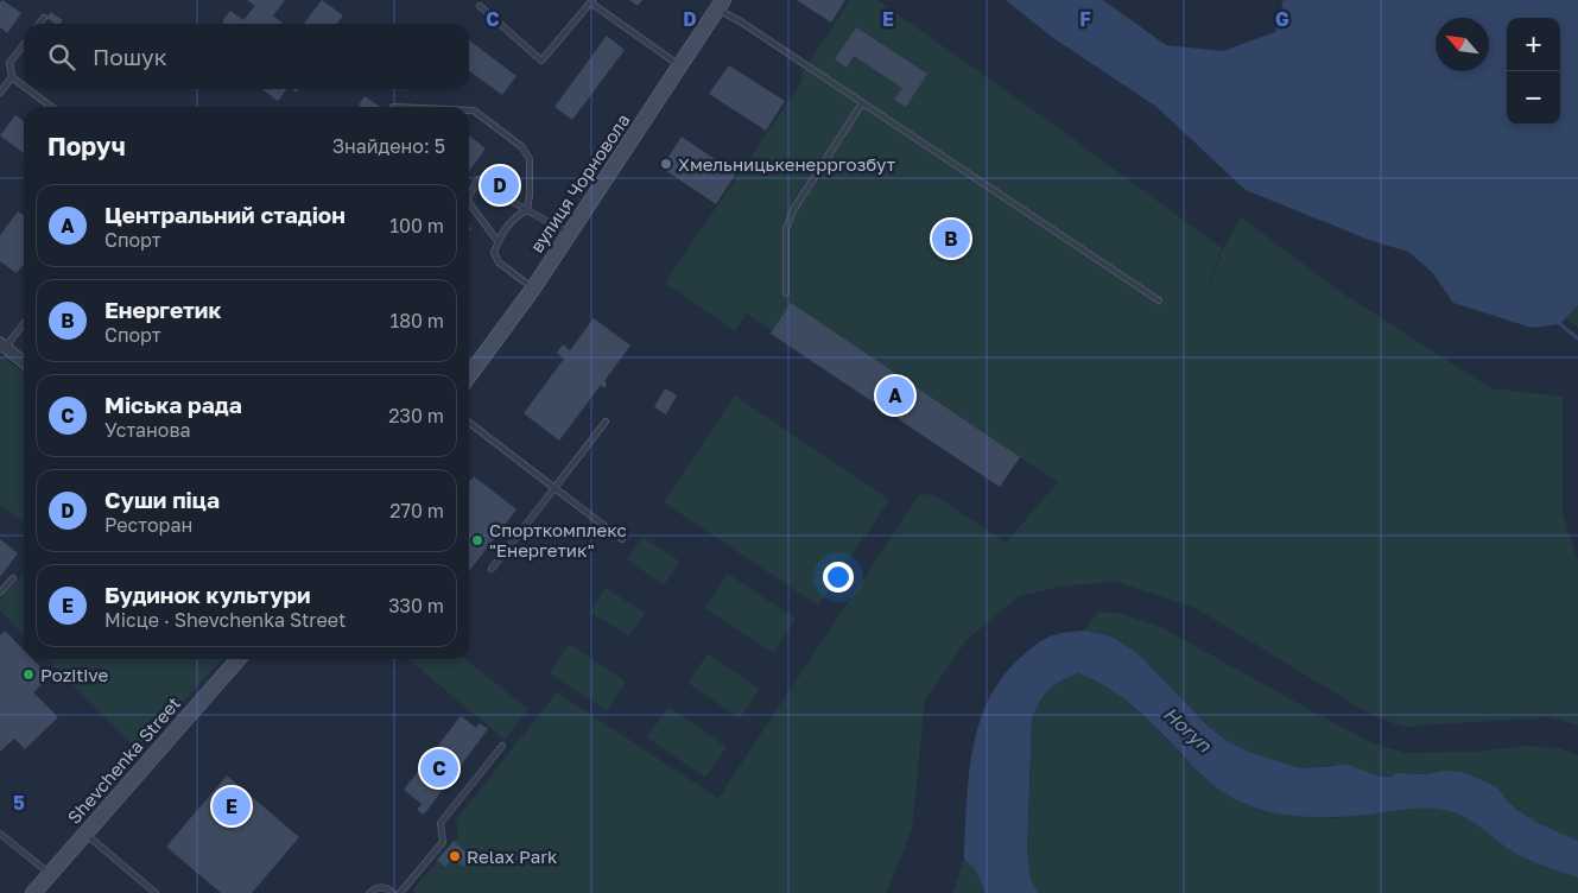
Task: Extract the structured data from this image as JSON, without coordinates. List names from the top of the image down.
{
  "streets": {
    "street": ["вулиця Чорновола", "Shevchenka Street"]
  },
  "water": ["Horyn"],
  "places": [
    "Хмельницькенерргозбут",
    "Спорткомплекс \"Енергетик\"",
    "Pozitive",
    "Relax Park"
  ],
  "north": "top left",
  "page": {
    "map_buttons": ["+", "−"],
    "search": "Пошук",
    "heading": ["Поруч", "Знайдено: 5"],
    "pins": [
      "D",
      "B",
      "A",
      "C",
      "E"
    ],
    "list": [
      {
        "mark": "A",
        "name": "Центральний стадіон",
        "note": "Спорт",
        "value": "100 m"
      },
      {
        "mark": "B",
        "name": "Енергетик",
        "note": "Спорт",
        "value": "180 m"
      },
      {
        "mark": "C",
        "name": "Міська рада",
        "note": "Установа",
        "value": "230 m"
      },
      {
        "mark": "D",
        "name": "Суши піца",
        "note": "Ресторан",
        "value": "270 m"
      },
      {
        "mark": "E",
        "name": "Будинок культури",
        "note": "Місце · Shevchenka Street",
        "value": "330 m"
      }
    ]
  },
  "grid": {
    "columns": [
      "C",
      "D",
      "E",
      "F",
      "G"
    ],
    "rows": ["5"]
  }
}
